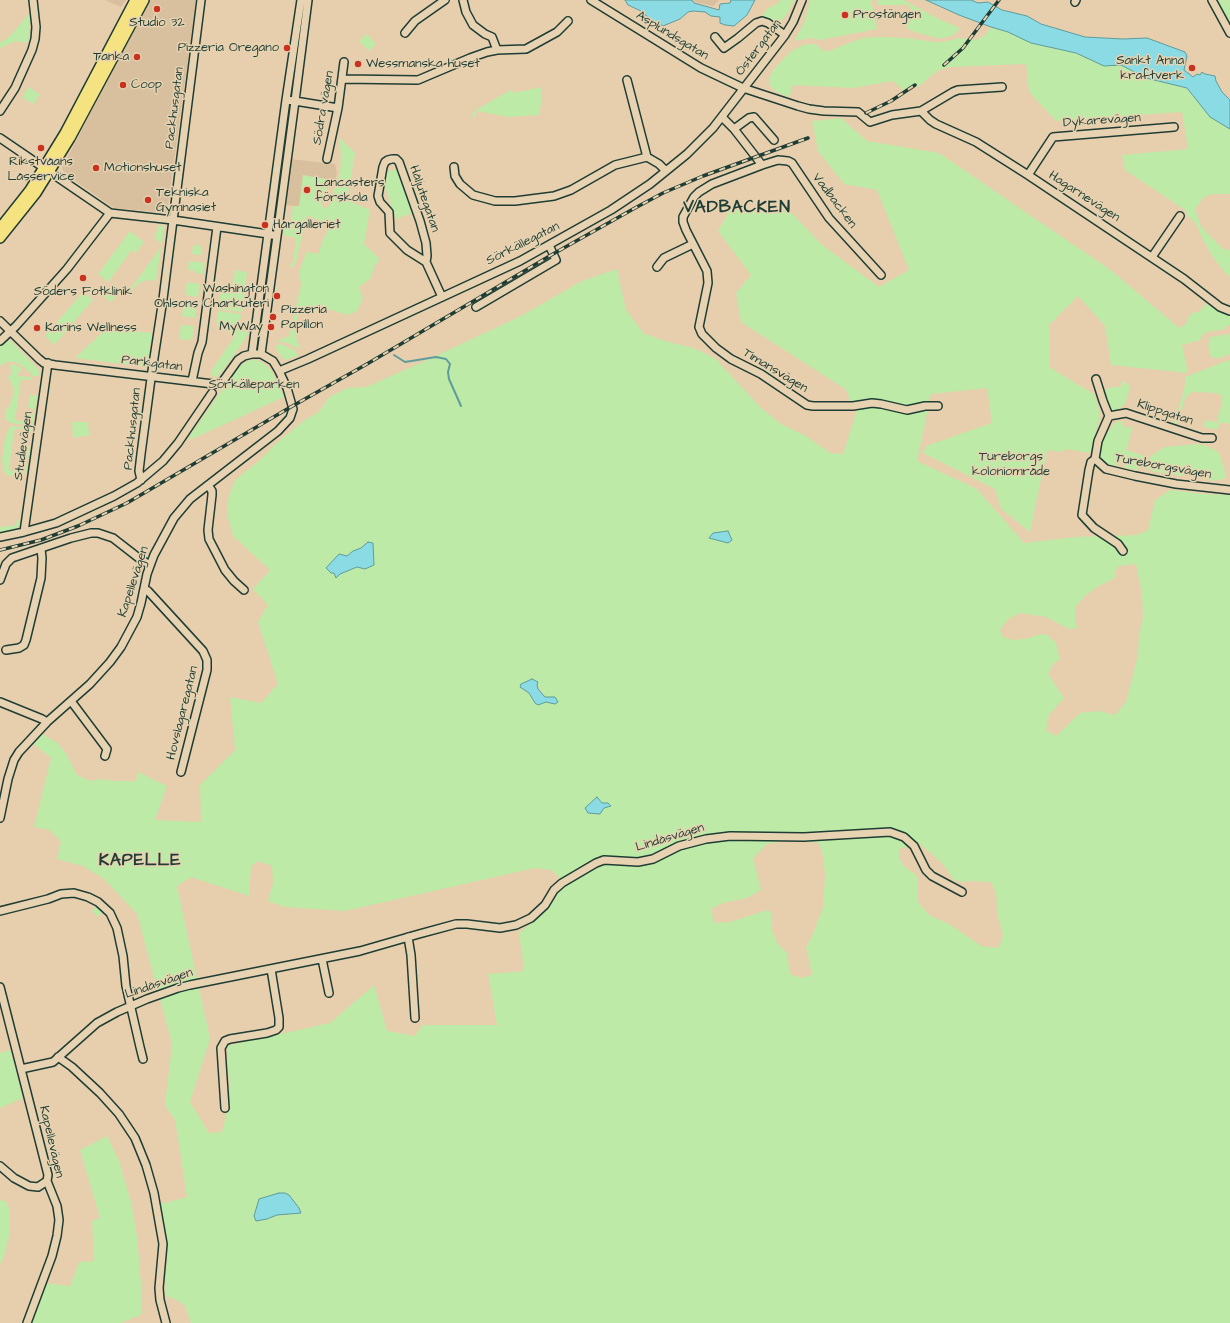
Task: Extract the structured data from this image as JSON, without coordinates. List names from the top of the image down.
{
  "streets": {
    "street": [
      "Asplundsgatan",
      "Östergatan",
      "Packhusgatan",
      "Södra vägen",
      "Dykarevägen",
      "Hagarnevägen",
      "Håljutegatan",
      "Vadbacken",
      "Sörkällegatan",
      "Parkgatan",
      "Timansvägen",
      "Klippgatan",
      "Studievägen",
      "Tureborgsvägen",
      "Kapellevägen",
      "Hovslagaregatan",
      "Lindåsvägen"
    ]
  },
  "crossings": [
    ["Asplundsgatan", "Östergatan"],
    ["Asplundsgatan", "Hagarnevägen"],
    ["Asplundsgatan", "Sörkällegatan"],
    ["Östergatan", "Sörkällegatan"],
    ["Packhusgatan", "Parkgatan"],
    ["Dykarevägen", "Hagarnevägen"],
    ["Håljutegatan", "Sörkällegatan"],
    ["Vadbacken", "Timansvägen"],
    ["Sörkällegatan", "Kapellevägen"],
    ["Parkgatan", "Studievägen"],
    ["Kapellevägen", "Hovslagaregatan"],
    ["Kapellevägen", "Lindåsvägen"]
  ],
  "districts": ["VADBACKEN", "KAPELLE"],
  "parks": ["Sörkälleparken", "Tureborgs koloniområde"],
  "places": [
    "Studio 32",
    "Prostängen",
    "Pizzeria Oregano",
    "Tanka",
    "Wessmanska huset",
    "Sankt Anna kraftverk",
    "Coop",
    "Rikstvåans Låsservice",
    "Motionshuset",
    "Lancasters förskola",
    "Tekniska Gymnasiet",
    "Hårgalleriet",
    "Söders Fotklinik",
    "Washington Ohlsons Charkuteri",
    "Pizzeria Papillon",
    "MyWay",
    "Karins Wellness"
  ]
}
